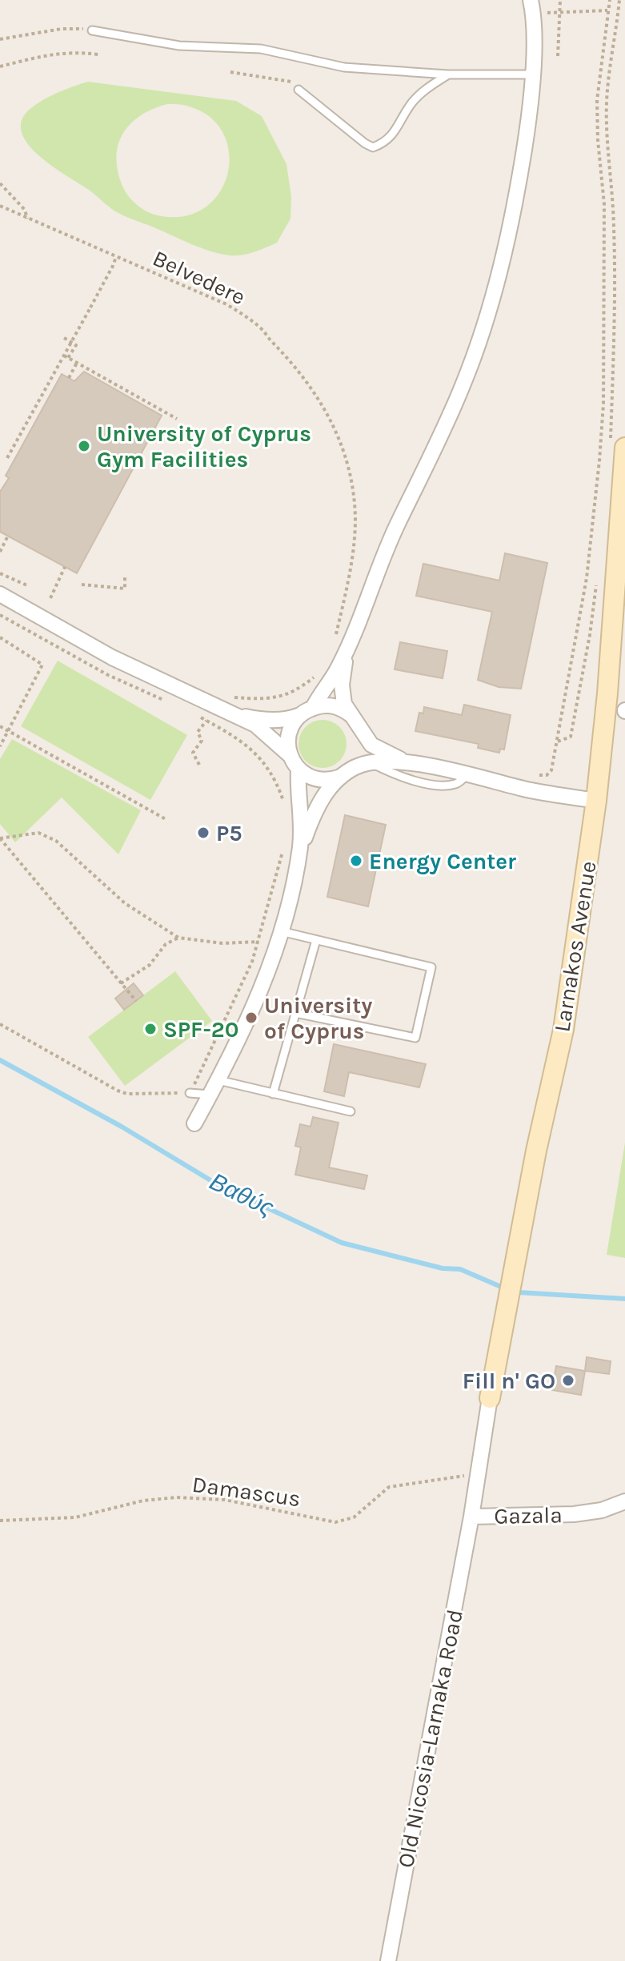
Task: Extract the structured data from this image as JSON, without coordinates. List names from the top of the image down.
{
  "streets": {
    "main road": ["Larnakos Avenue"],
    "street": ["Gazala", "Old Nicosia-Larnaka Road"],
    "path": ["Belvedere", "Damascus"]
  },
  "crossings": [
    ["Larnakos Avenue", "Gazala"],
    ["Damascus", "Gazala"],
    ["Gazala", "Old Nicosia-Larnaka Road"]
  ],
  "water": ["Βαθύς"],
  "places": [
    "University of Cyprus Gym Facilities",
    "P5",
    "Energy Center",
    "University of Cyprus",
    "SPF-20",
    "Fill n' GO"
  ]
}
